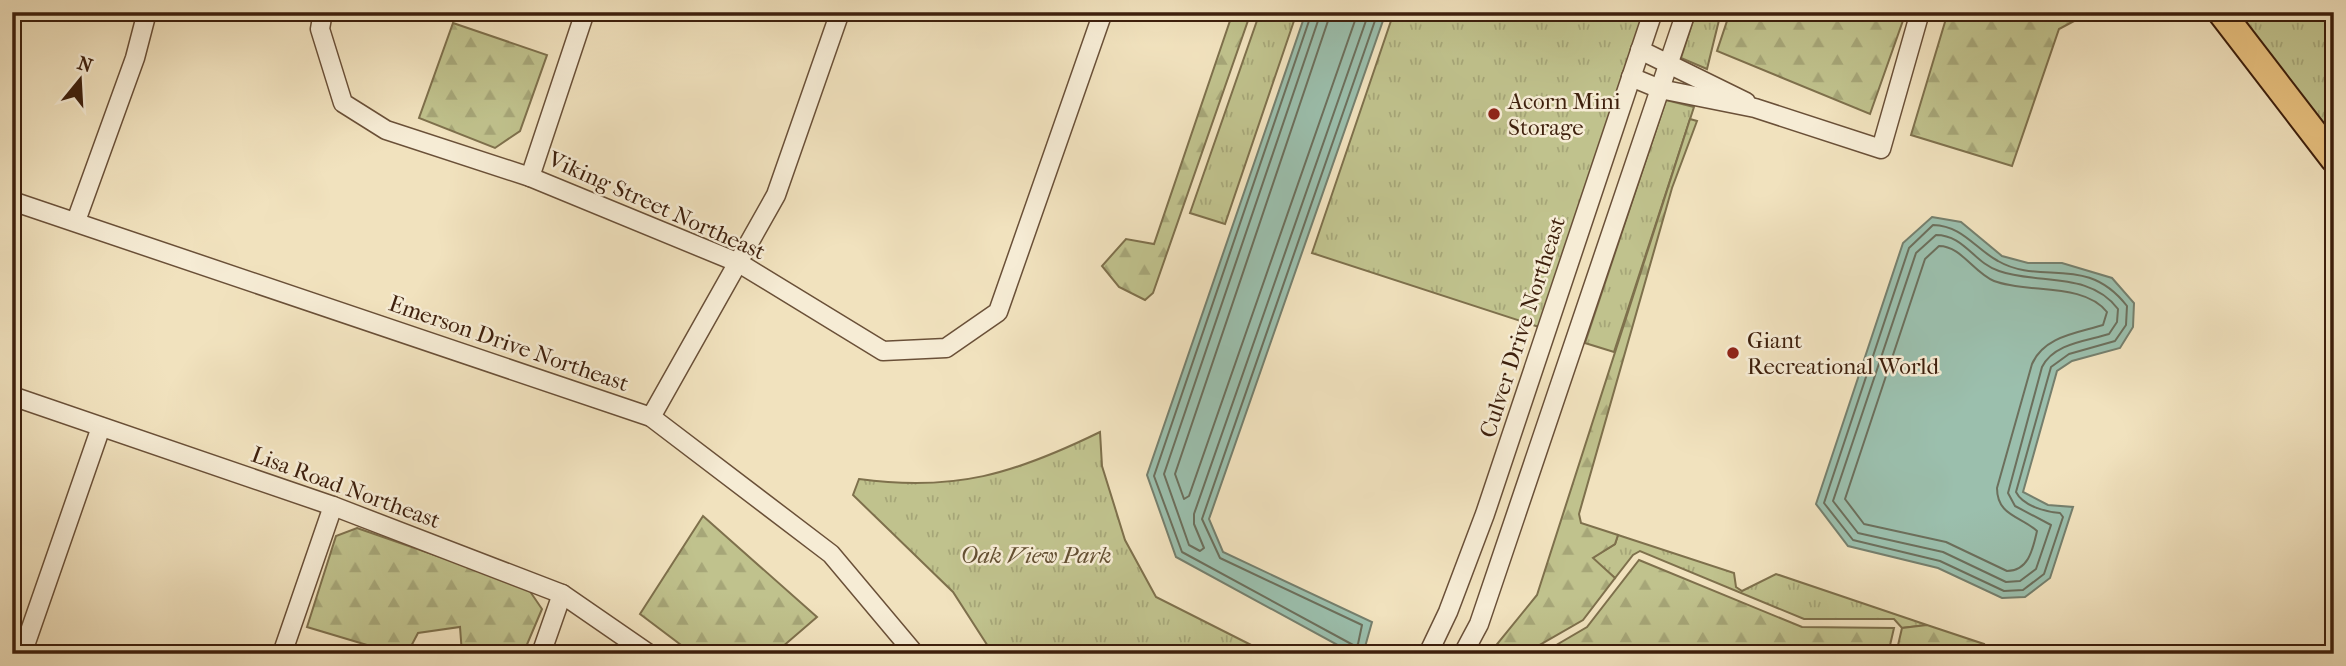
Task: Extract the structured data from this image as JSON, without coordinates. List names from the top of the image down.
{
  "streets": {
    "street": [
      "Viking Street Northeast",
      "Culver Drive Northeast",
      "Emerson Drive Northeast",
      "Lisa Road Northeast"
    ]
  },
  "parks": ["Oak View Park"],
  "places": ["Acorn Mini Storage", "Giant Recreational World"],
  "north": "top"
}
